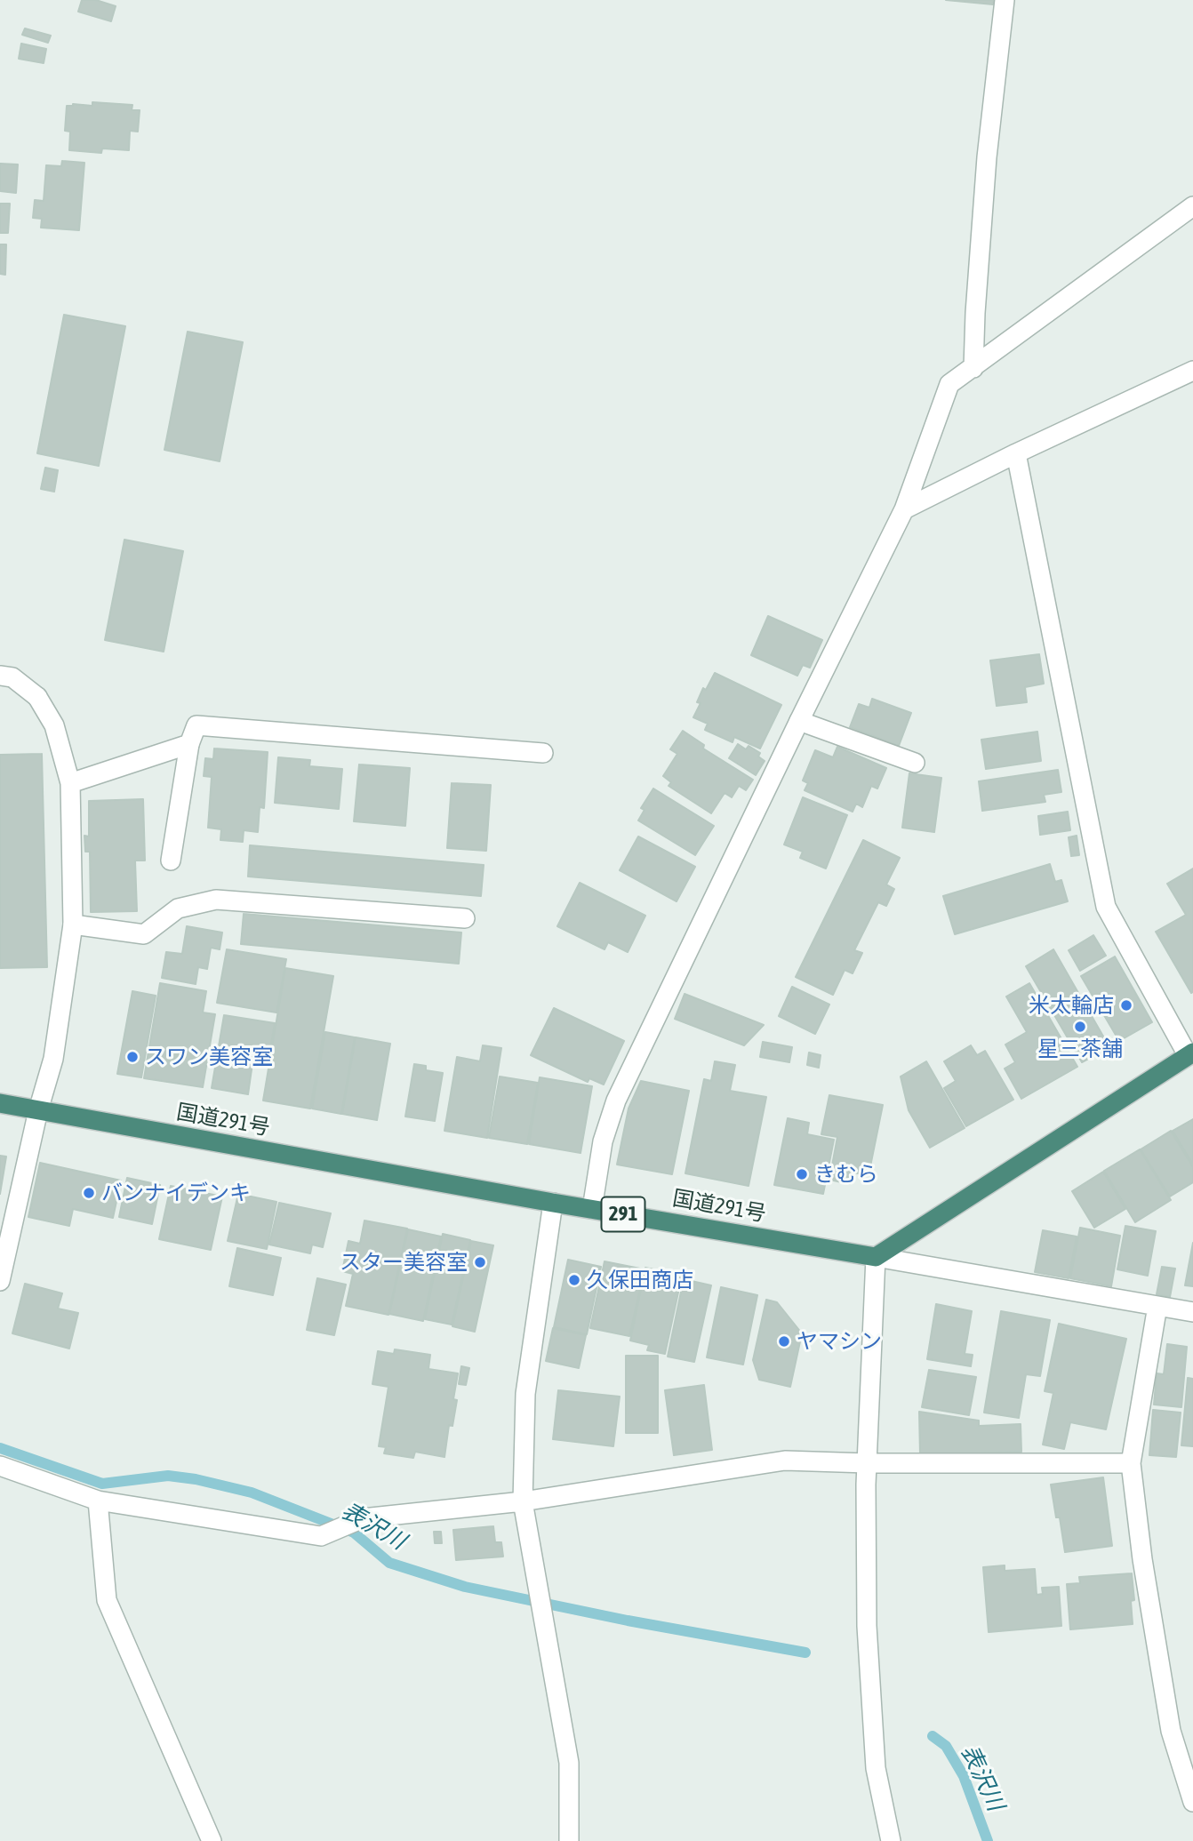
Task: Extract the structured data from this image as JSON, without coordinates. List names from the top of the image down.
{
  "streets": {
    "highway": ["国道291号", "291"]
  },
  "water": ["表沢川"],
  "places": [
    "米太輪店",
    "星三茶舗",
    "スワン美容室",
    "きむら",
    "バンナイデンキ",
    "スター美容室",
    "久保田商店",
    "ヤマシン"
  ]
}
